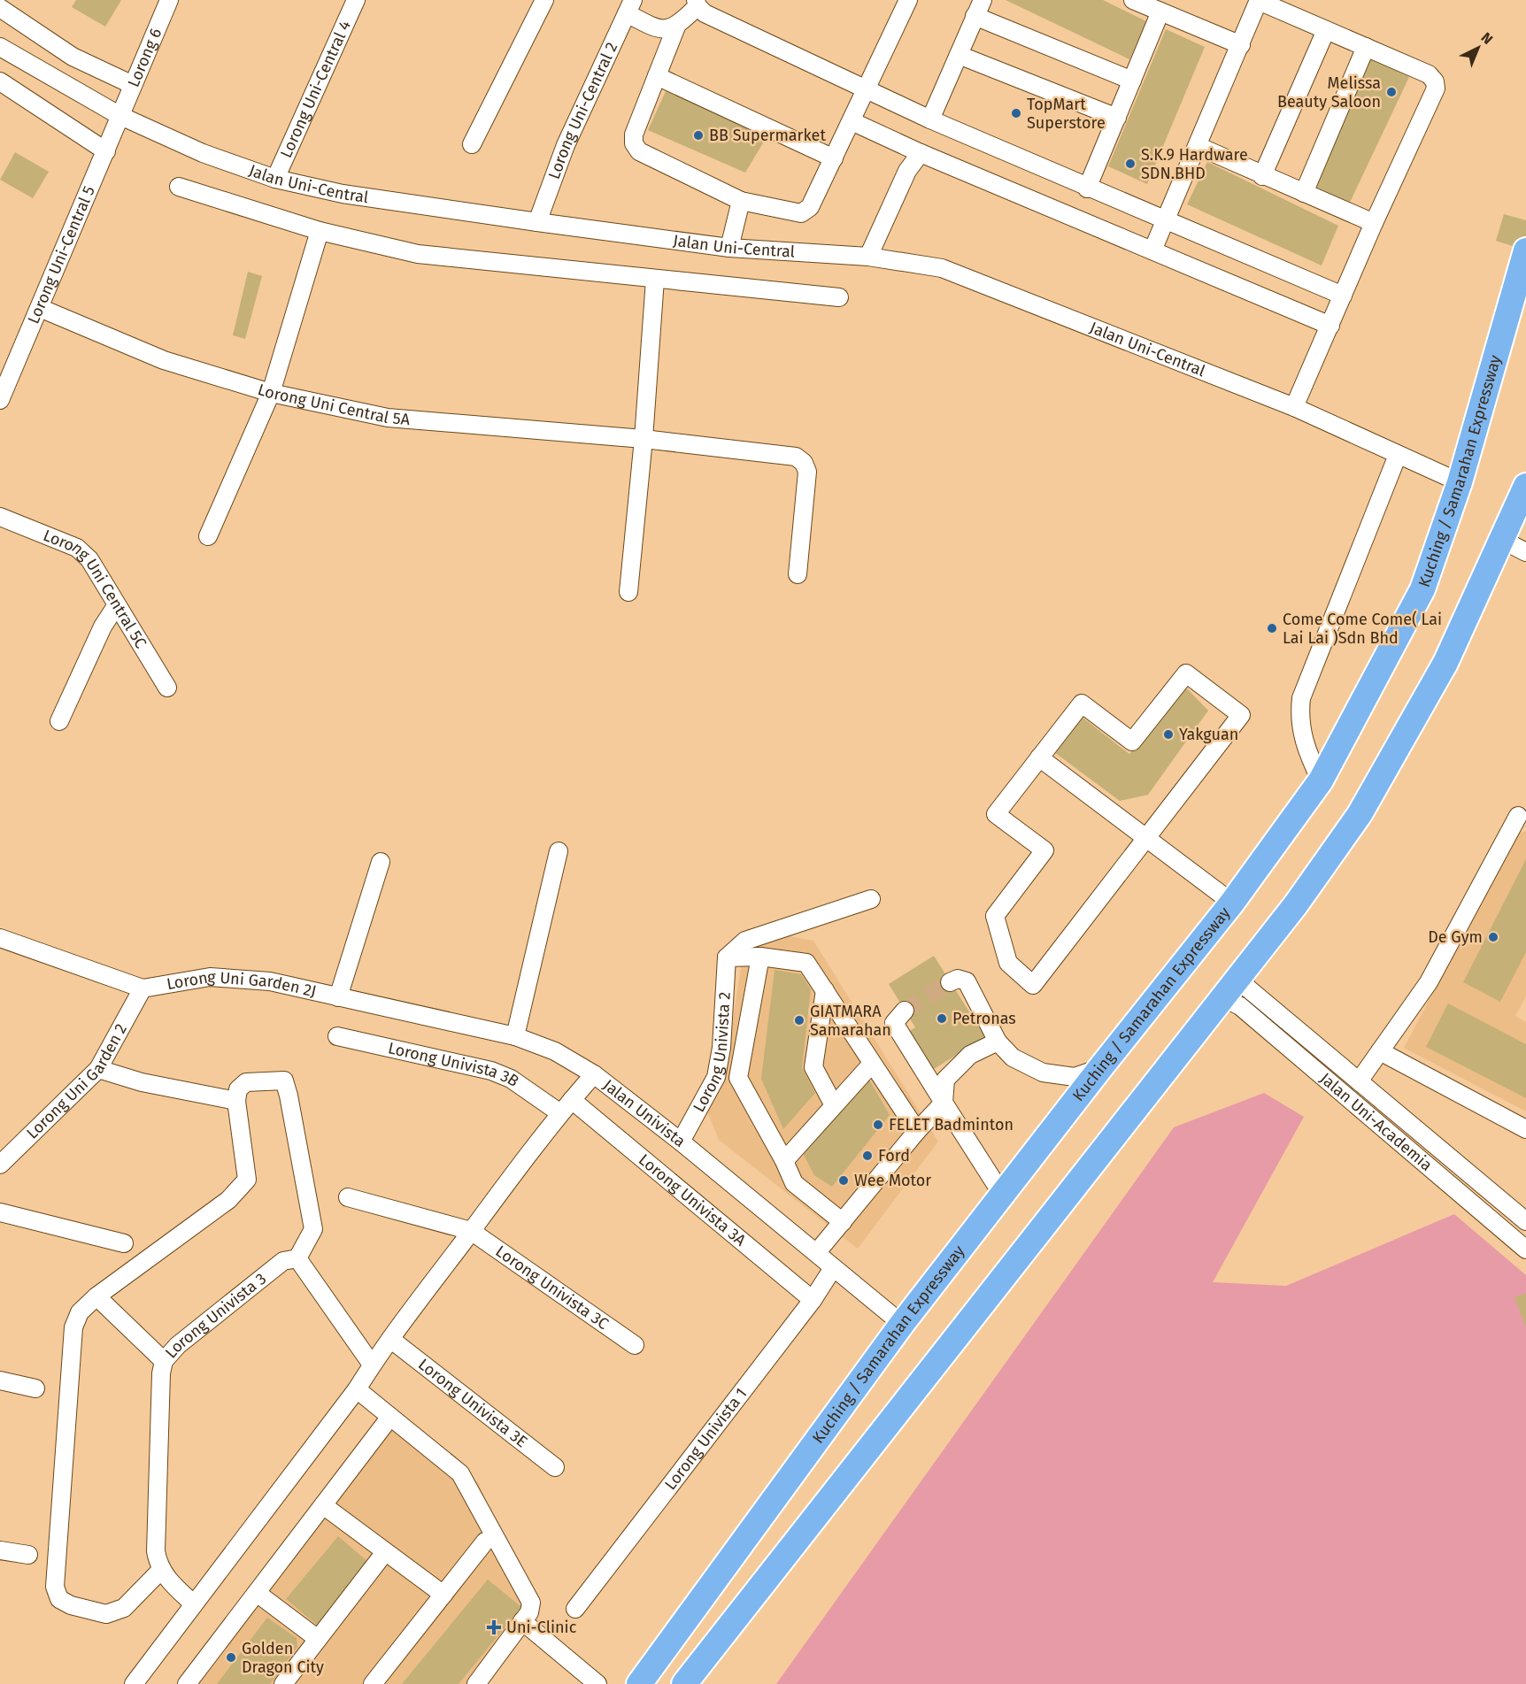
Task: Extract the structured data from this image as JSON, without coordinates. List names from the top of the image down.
{
  "streets": {
    "highway": ["Kuching / Samarahan Expressway"],
    "street": [
      "Lorong 6",
      "Lorong Uni-Central 4",
      "Lorong Uni-Central 2",
      "Jalan Uni-Central",
      "Lorong Uni-Central 5",
      "Lorong Uni Central 5A",
      "Lorong Uni Central 5C",
      "Lorong Uni Garden 2J",
      "Lorong Univista 2",
      "Lorong Univista 3B",
      "Lorong Uni Garden 2",
      "Jalan Univista",
      "Jalan Uni-Academia",
      "Lorong Univista 3A",
      "Lorong Univista 3C",
      "Lorong Univista 3",
      "Lorong Univista 3E",
      "Lorong Univista 1"
    ]
  },
  "crossings": [
    ["Lorong 6", "Jalan Uni-Central"],
    ["Lorong 6", "Lorong Uni-Central 5"],
    ["Lorong Uni-Central 4", "Jalan Uni-Central"],
    ["Lorong Uni-Central 2", "Jalan Uni-Central"],
    ["Jalan Uni-Central", "Lorong Uni-Central 5"],
    ["Jalan Uni-Central", "Kuching / Samarahan Expressway"],
    ["Lorong Uni-Central 5", "Lorong Uni Central 5A"],
    ["Kuching / Samarahan Expressway", "Jalan Univista"],
    ["Lorong Uni Garden 2J", "Lorong Uni Garden 2"],
    ["Lorong Uni Garden 2J", "Jalan Univista"],
    ["Lorong Univista 2", "Jalan Univista"],
    ["Lorong Univista 3B", "Lorong Univista 3A"],
    ["Jalan Univista", "Lorong Univista 1"],
    ["Lorong Univista 3A", "Lorong Univista 1"]
  ],
  "places": {
    "other": [
      "Melissa Beauty Saloon",
      "TopMart Superstore",
      "BB Supermarket",
      "S.K.9 Hardware SDN.BHD",
      "Come Come Come( Lai Lai Lai )Sdn Bhd",
      "Yakguan",
      "De Gym",
      "Petronas",
      "GIATMARA Samarahan",
      "FELET Badminton",
      "Ford",
      "Wee Motor",
      "Golden Dragon City"
    ],
    "health": ["Uni-Clinic"]
  },
  "north": "top right"
}
